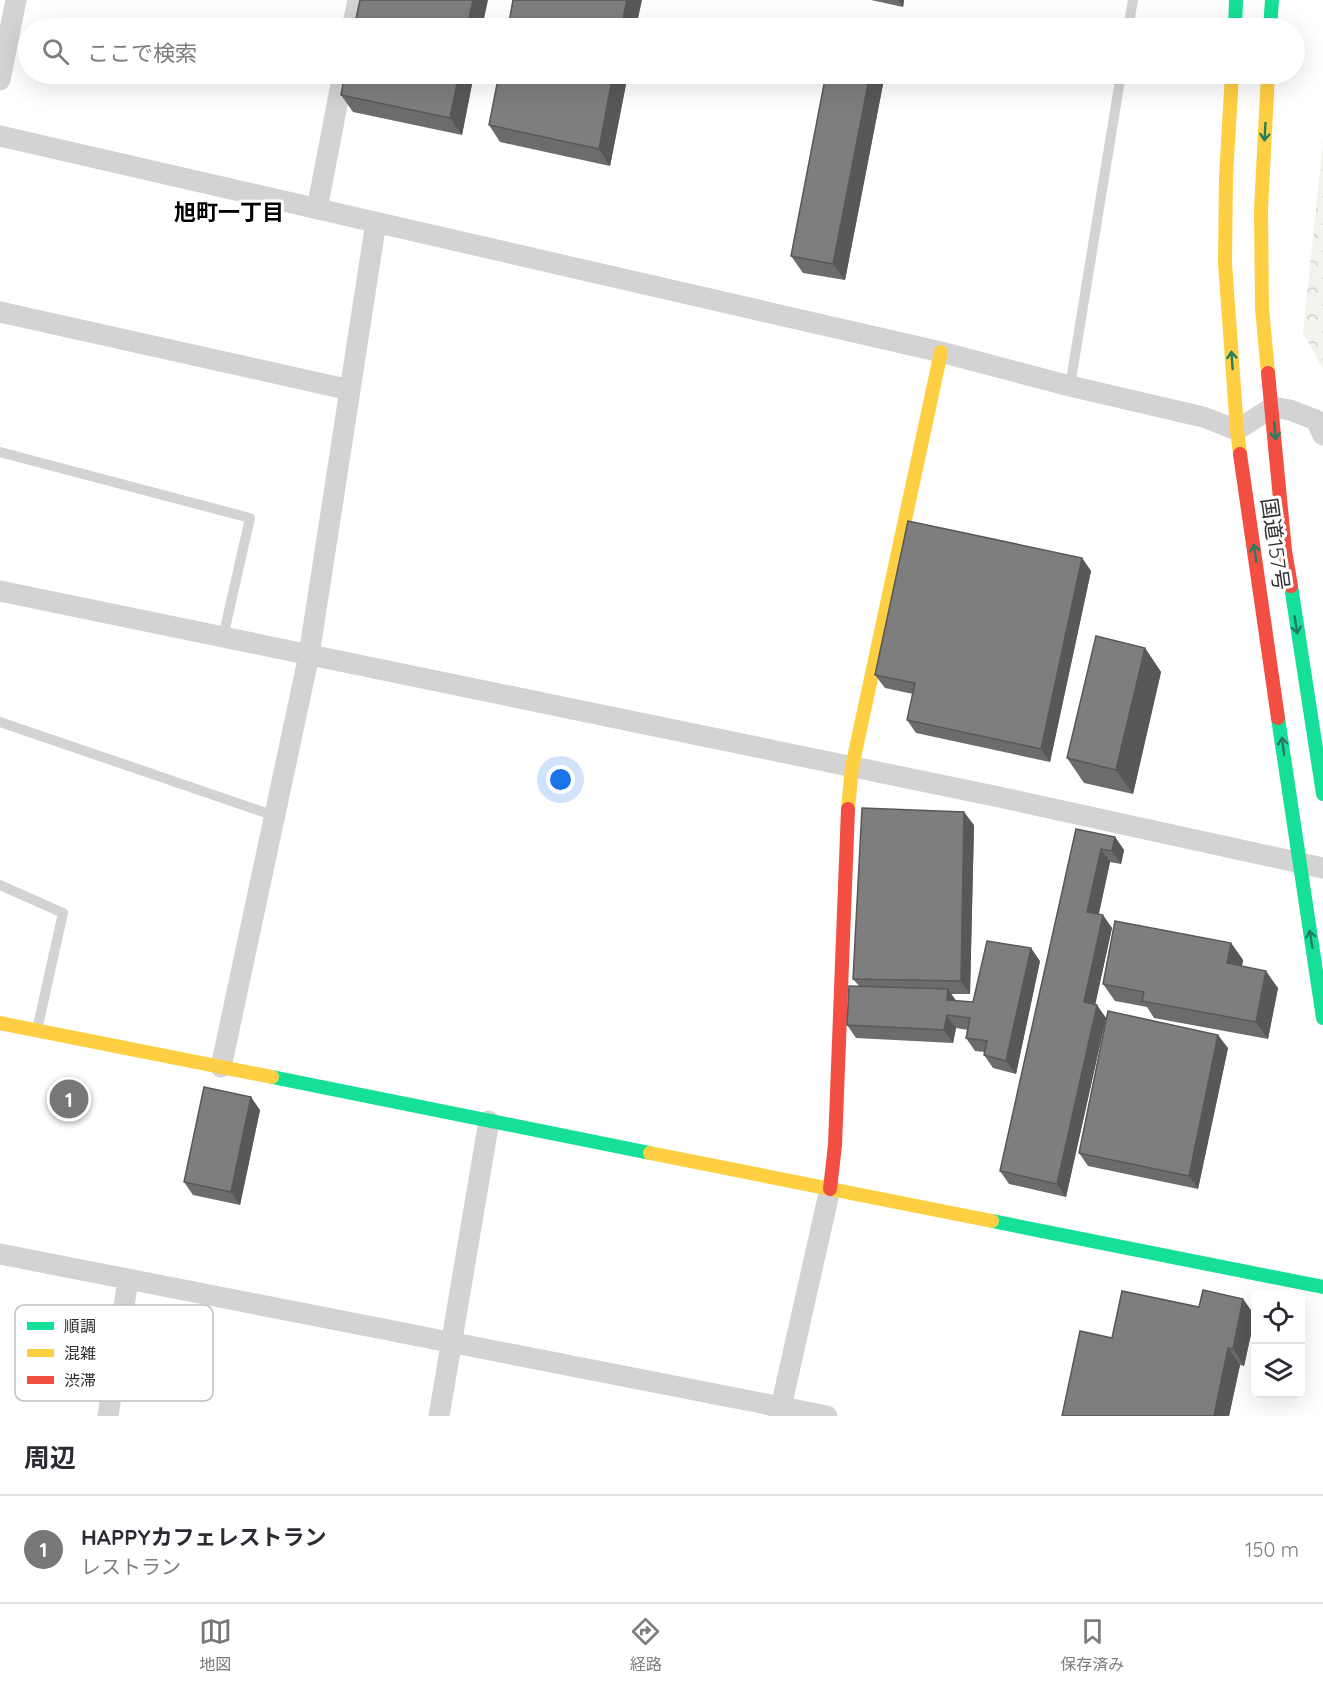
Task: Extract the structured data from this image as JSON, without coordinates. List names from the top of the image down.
{
  "streets": {
    "main road": ["国道157号"]
  },
  "districts": ["旭町一丁目"],
  "legend": ["順調", "混雑", "渋滞"],
  "page": {
    "search": "ここで検索",
    "pins": "1",
    "heading": "周辺",
    "list": [
      {
        "mark": "1",
        "name": "HAPPYカフェレストラン",
        "note": "レストラン",
        "value": "150 m"
      }
    ],
    "nav": ["地図", "経路", "保存済み"]
  }
}
